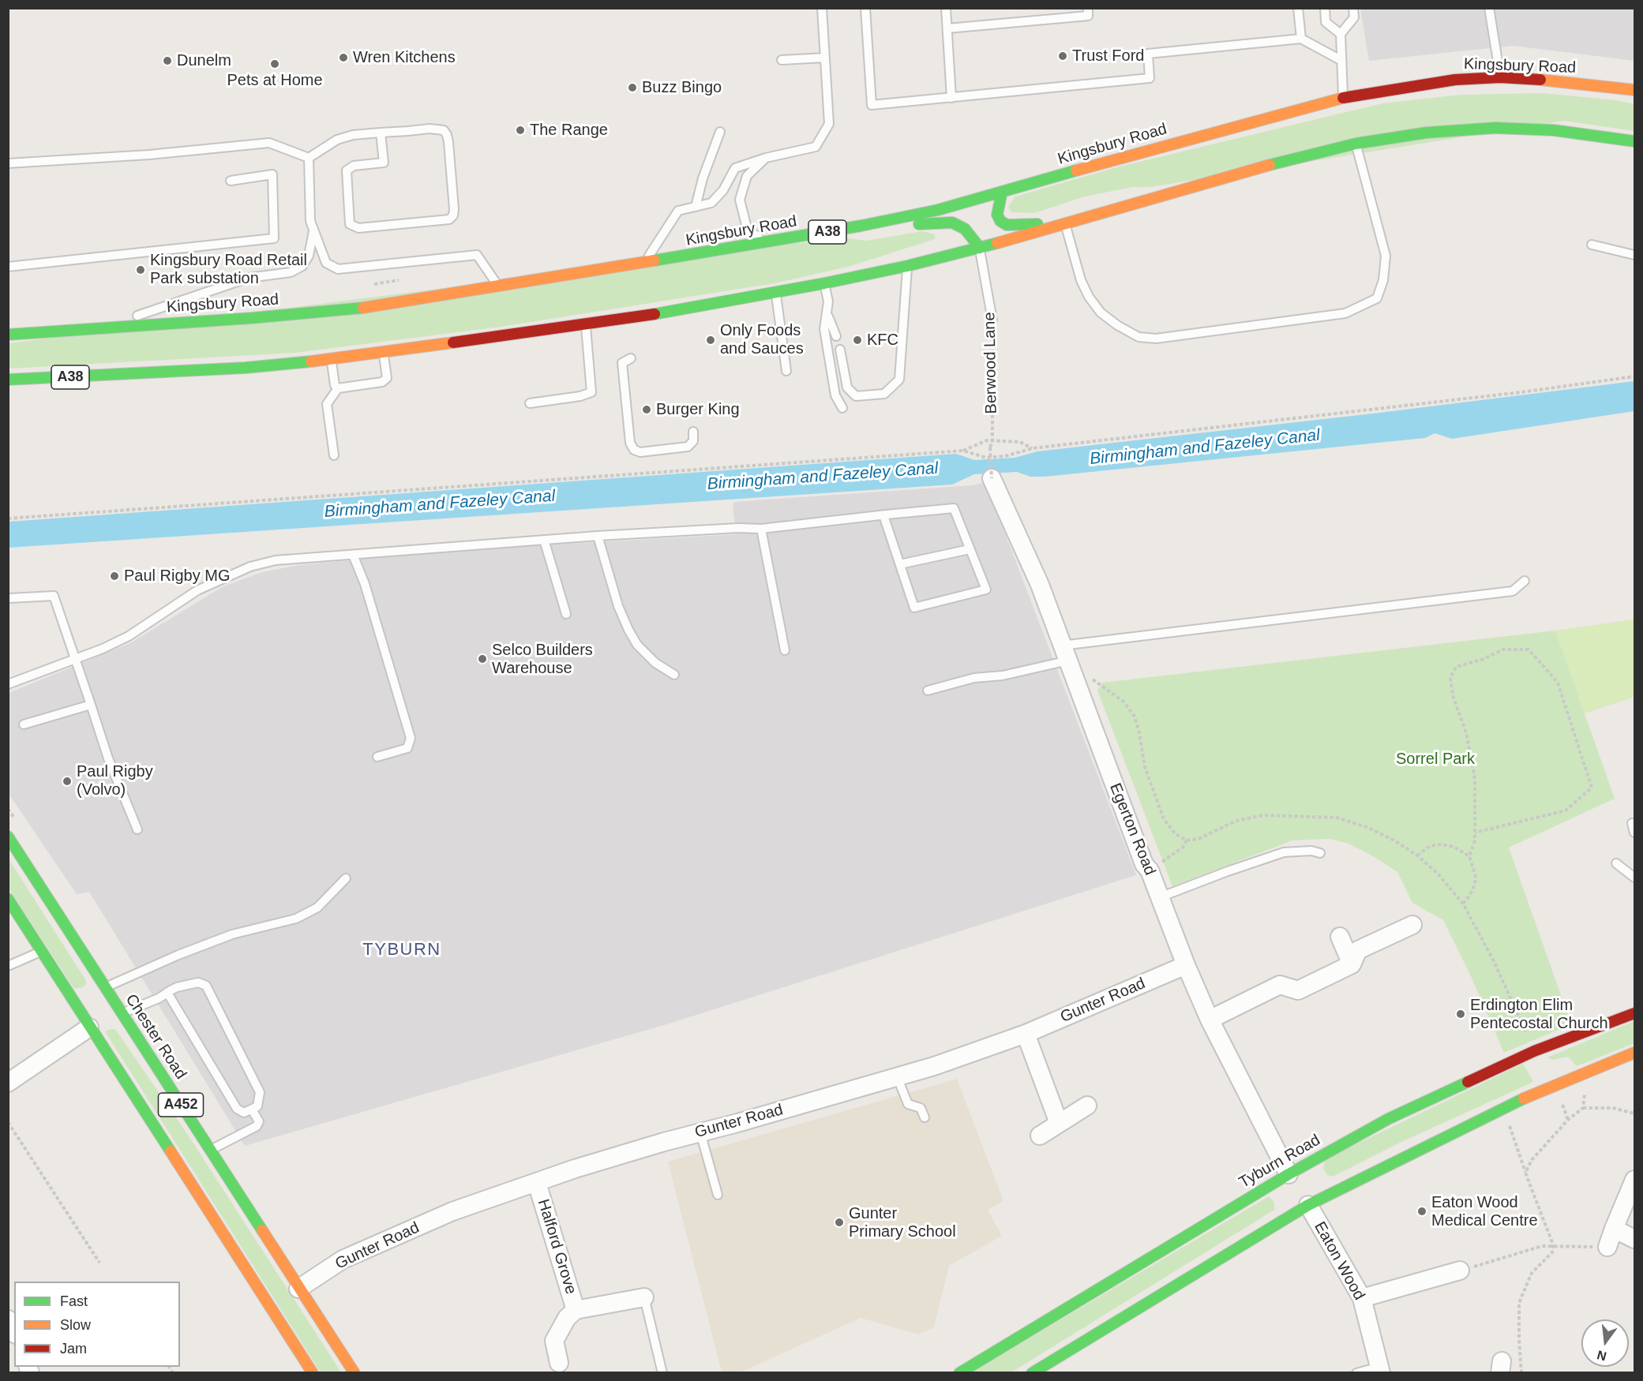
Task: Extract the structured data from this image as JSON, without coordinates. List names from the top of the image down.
{
  "streets": {
    "main road": [
      "Kingsbury Road",
      "A38",
      "Chester Road",
      "A452",
      "Tyburn Road"
    ],
    "street": [
      "Egerton Road",
      "Gunter Road",
      "Halford Grove",
      "Eaton Wood"
    ],
    "lane": ["Berwood Lane"]
  },
  "crossings": [
    ["A38", "Berwood Lane"],
    ["Berwood Lane", "Egerton Road"],
    ["Egerton Road", "Gunter Road"],
    ["Egerton Road", "Tyburn Road"],
    ["Gunter Road", "Chester Road"],
    ["Gunter Road", "Halford Grove"]
  ],
  "districts": ["TYBURN"],
  "water": ["Birmingham and Fazeley Canal"],
  "parks": ["Sorrel Park"],
  "places": [
    "Trust Ford",
    "Wren Kitchens",
    "Dunelm",
    "Pets at Home",
    "Buzz Bingo",
    "The Range",
    "Kingsbury Road Retail Park substation",
    "Only Foods and Sauces",
    "KFC",
    "Burger King",
    "Paul Rigby MG",
    "Selco Builders Warehouse",
    "Paul Rigby (Volvo)",
    "Erdington Elim Pentecostal Church",
    "Eaton Wood Medical Centre",
    "Gunter Primary School"
  ],
  "legend": ["Fast", "Slow", "Jam"],
  "north": "bottom"
}
